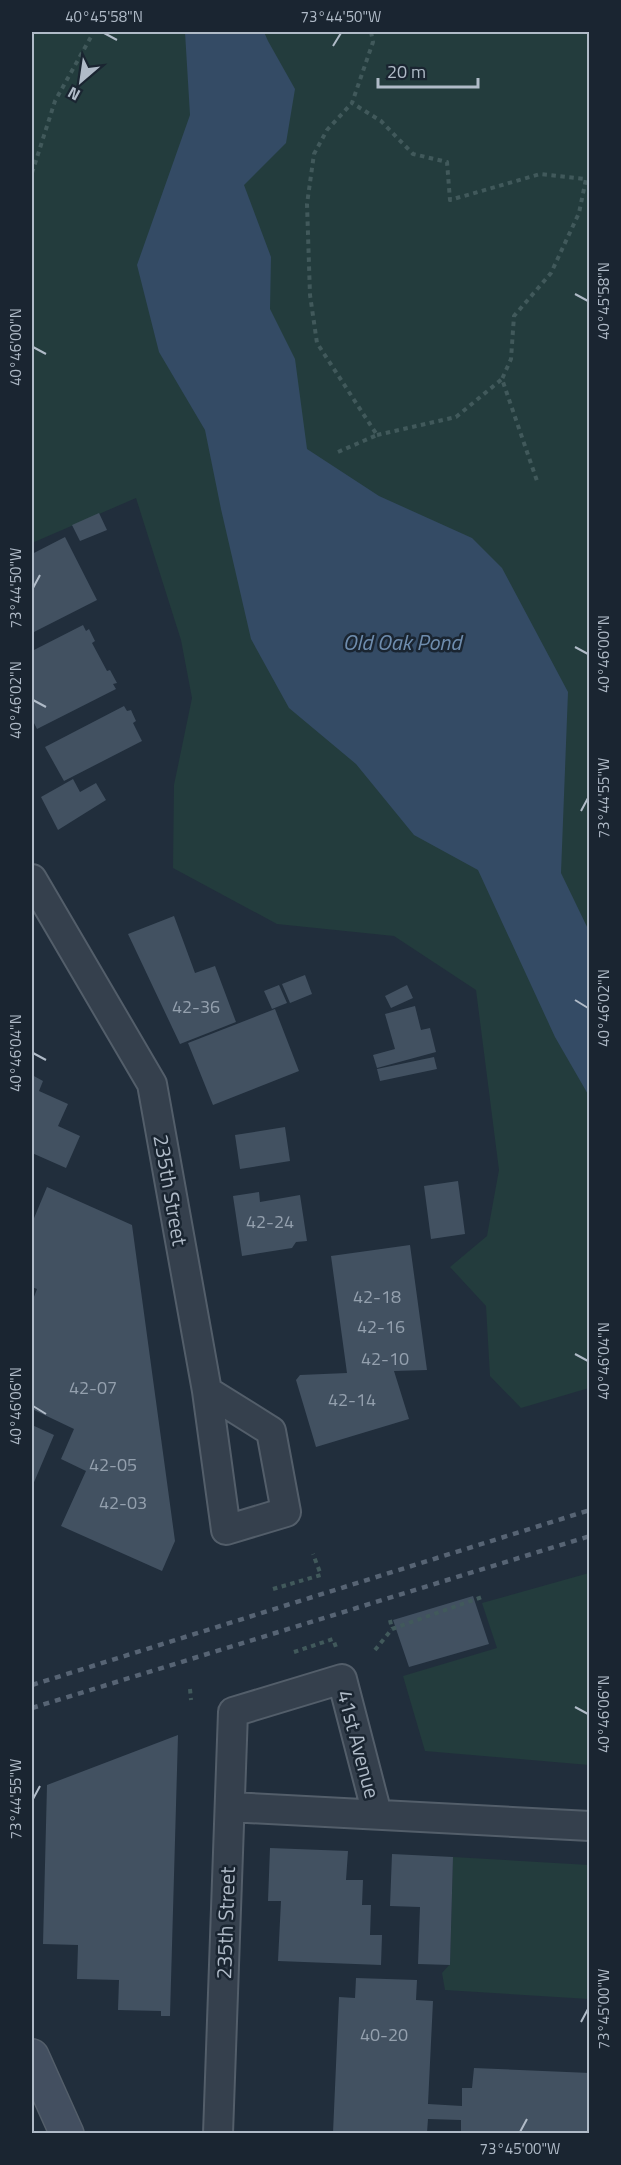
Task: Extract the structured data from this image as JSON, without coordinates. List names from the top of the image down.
{
  "streets": {
    "street": ["235th Street", "41st Avenue"]
  },
  "crossings": [
    ["235th Street", "41st Avenue"]
  ],
  "water": ["Old Oak Pond"],
  "house_numbers": [
    "42-36",
    "42-24",
    "42-18",
    "42-16",
    "42-10",
    "42-07",
    "42-14",
    "42-05",
    "42-03",
    "40-20"
  ],
  "scale_bar": "20 m",
  "north": "bottom left",
  "coordinates": [
    "40°45'58\"N",
    "73°44'50\"W",
    "40°46'00\"N",
    "40°46'02\"N",
    "73°44'55\"W",
    "40°46'04\"N",
    "40°46'06\"N",
    "73°45'00\"W"
  ]
}
